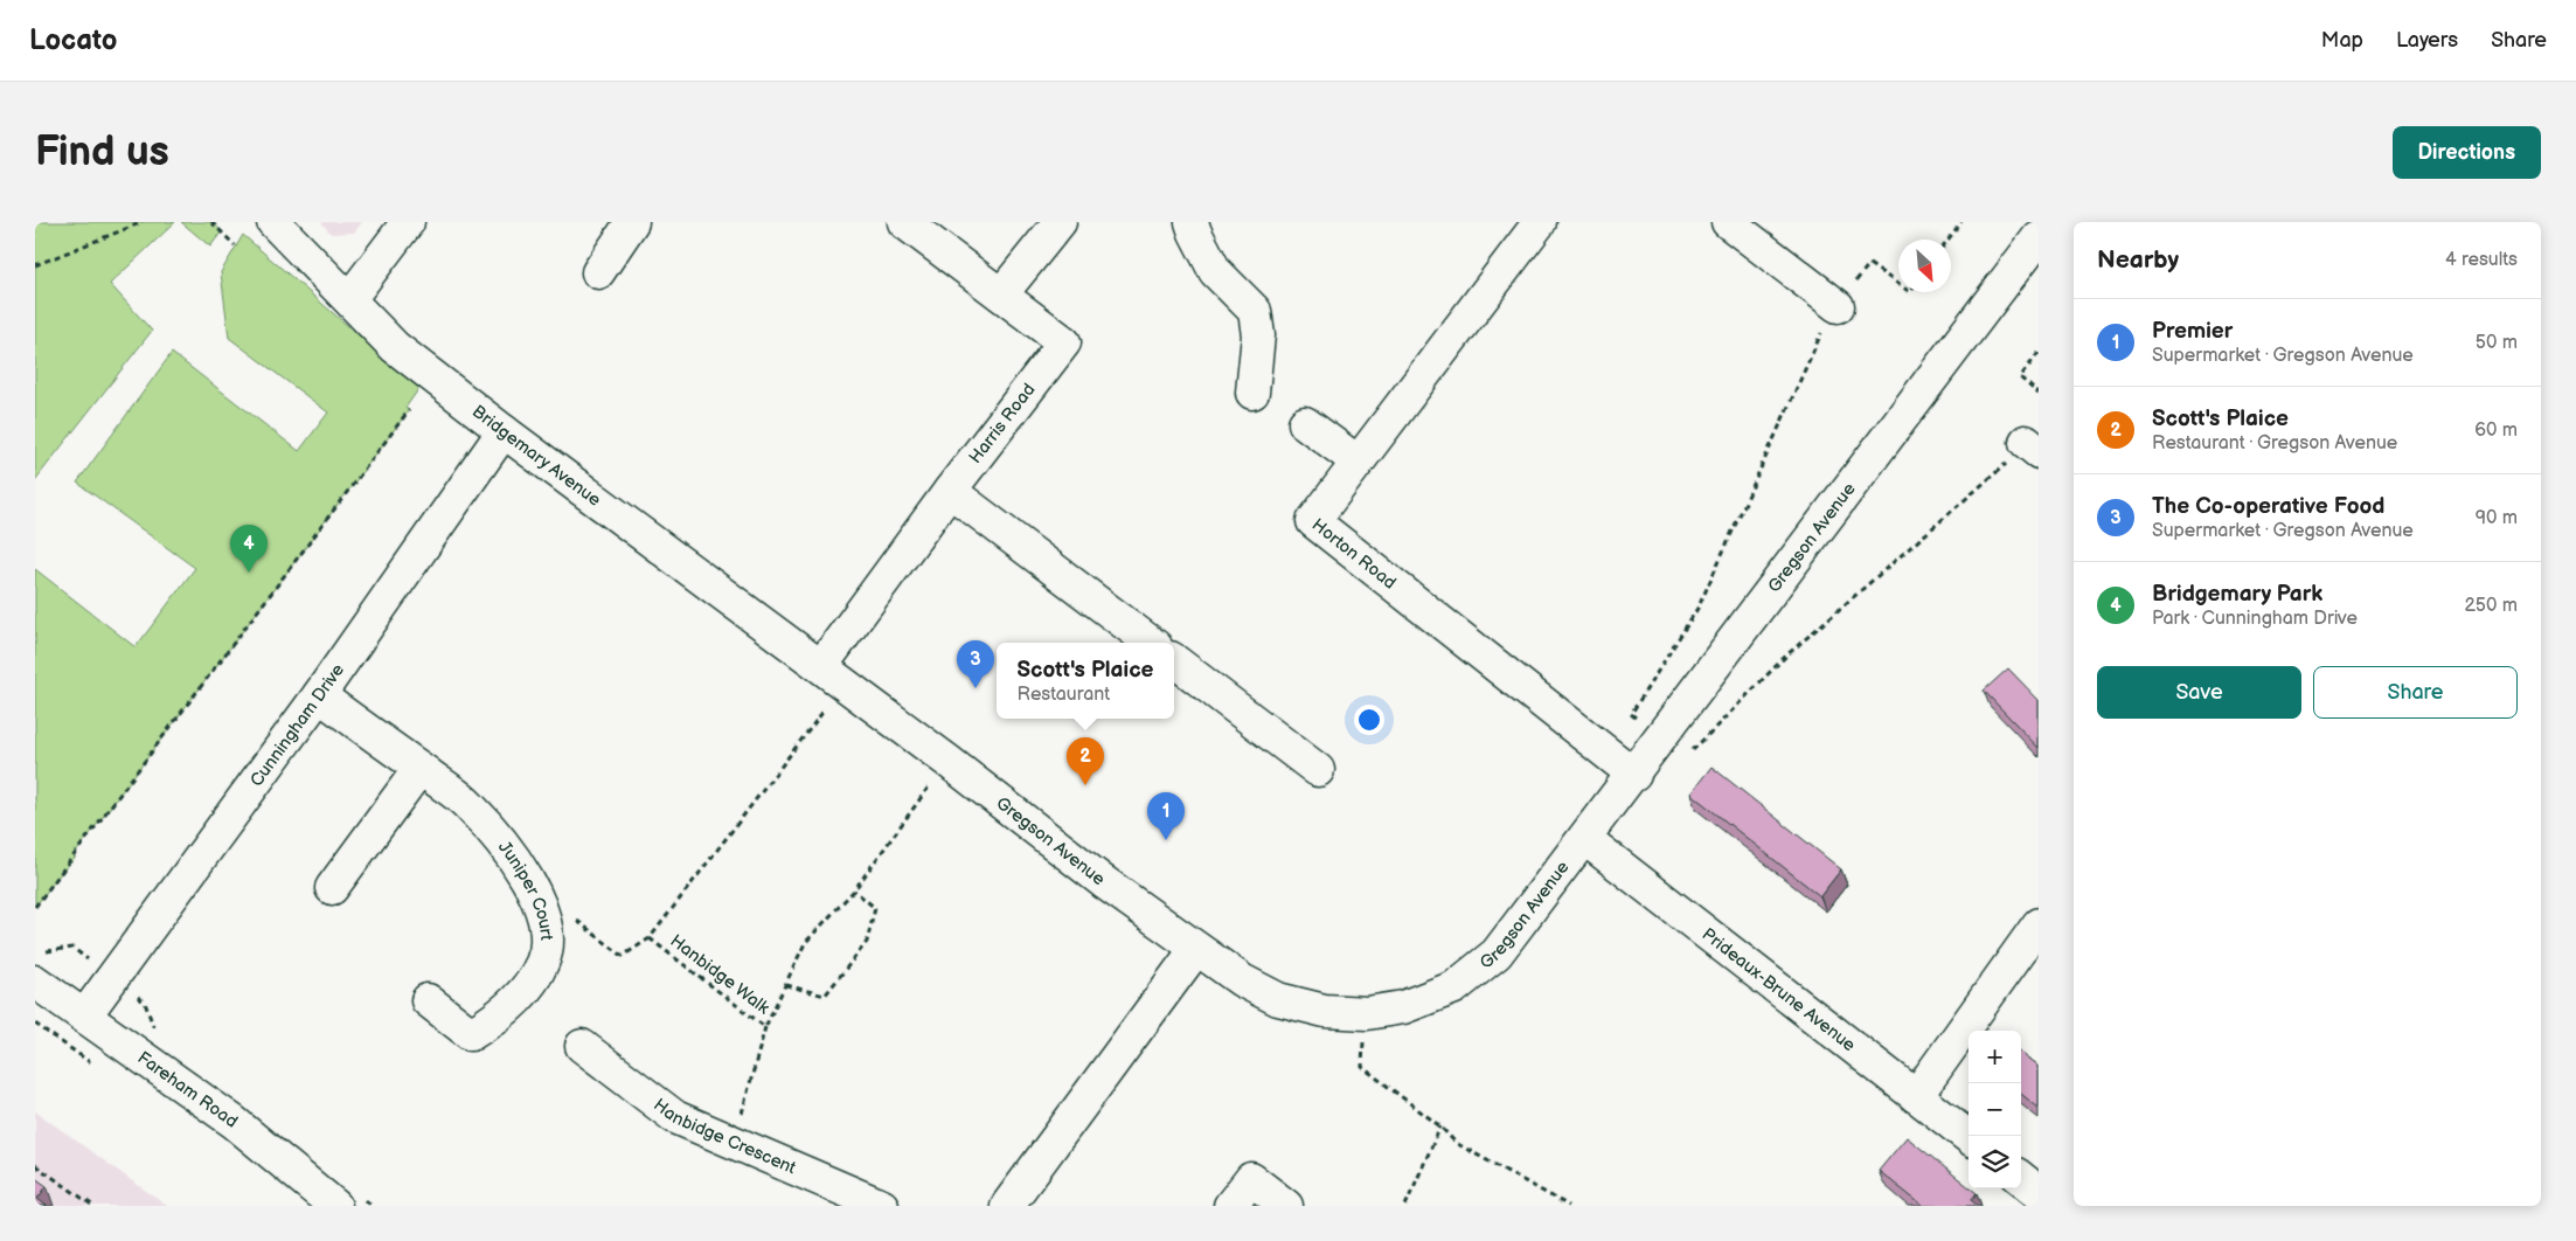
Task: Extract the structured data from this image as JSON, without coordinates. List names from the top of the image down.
{
  "streets": {
    "street": [
      "Harris Road",
      "Bridgemary Avenue",
      "Gregson Avenue",
      "Horton Road",
      "Cunningham Drive",
      "Juniper Court",
      "Prideaux-Brune Avenue",
      "Fareham Road",
      "Hanbidge Crescent"
    ],
    "path": ["Hanbidge Walk"]
  },
  "crossings": [
    ["Harris Road", "Bridgemary Avenue"],
    ["Harris Road", "Gregson Avenue"],
    ["Bridgemary Avenue", "Gregson Avenue"],
    ["Bridgemary Avenue", "Cunningham Drive"],
    ["Gregson Avenue", "Horton Road"],
    ["Gregson Avenue", "Hanbidge Walk"],
    ["Gregson Avenue", "Prideaux-Brune Avenue"],
    ["Cunningham Drive", "Juniper Court"],
    ["Cunningham Drive", "Fareham Road"]
  ],
  "north": "bottom right",
  "page": {
    "header": "Locato",
    "nav": ["Map", "Layers", "Share"],
    "buttons": [
      "Directions",
      ["Save", "Share"]
    ],
    "title": "Find us",
    "heading": ["Nearby", "4 results"],
    "list": [
      {
        "mark": "1",
        "name": "Premier",
        "note": "Supermarket · Gregson Avenue",
        "value": "50 m"
      },
      {
        "mark": "2",
        "name": "Scott's Plaice",
        "note": "Restaurant · Gregson Avenue",
        "value": "60 m"
      },
      {
        "mark": "3",
        "name": "The Co-operative Food",
        "note": "Supermarket · Gregson Avenue",
        "value": "90 m"
      },
      {
        "mark": "4",
        "name": "Bridgemary Park",
        "note": "Park · Cunningham Drive",
        "value": "250 m"
      }
    ],
    "pins": [
      "4",
      "3",
      "2",
      "1"
    ],
    "popup": ["Scott's Plaice", "Restaurant"],
    "map_buttons": ["+", "−"]
  }
}
